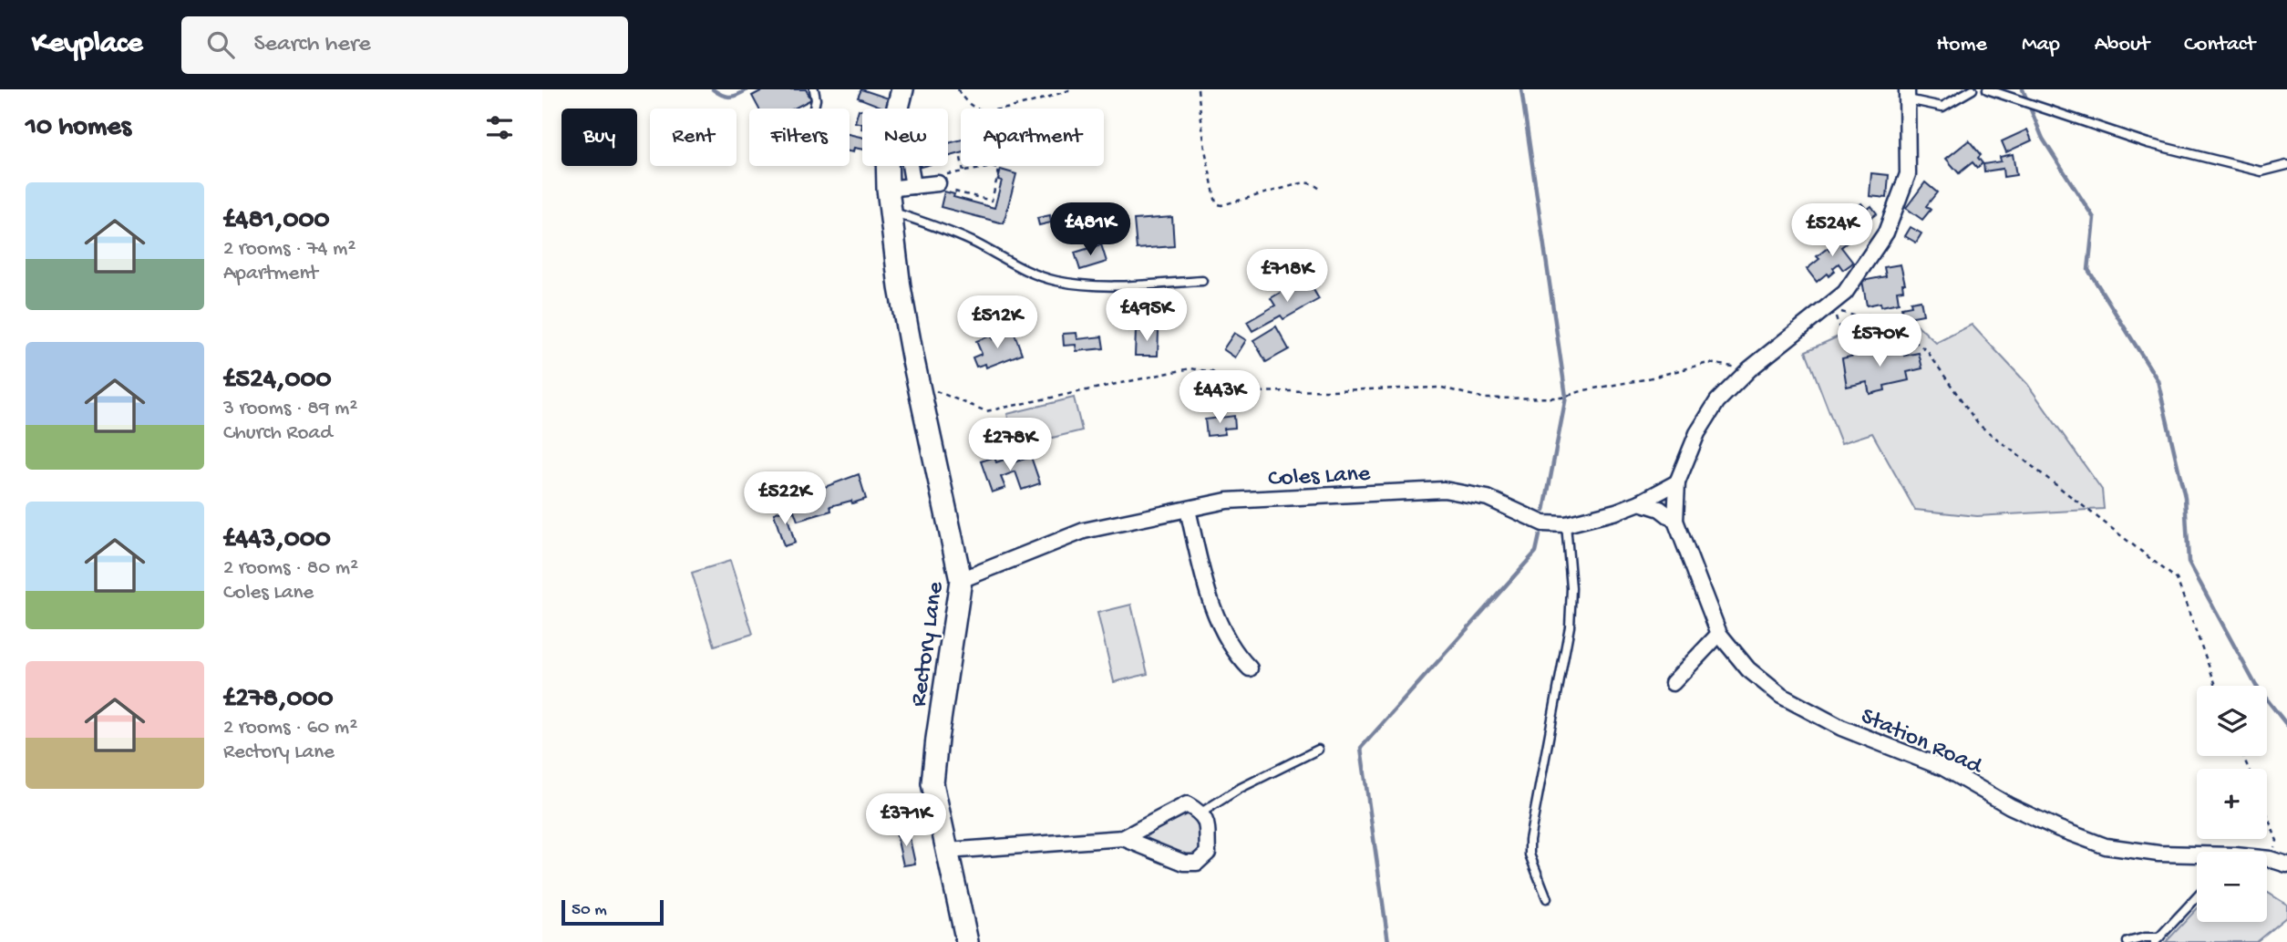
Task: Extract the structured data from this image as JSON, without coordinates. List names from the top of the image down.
{
  "streets": {
    "street": ["Coles Lane", "Rectory Lane", "Station Road"]
  },
  "crossings": [
    ["Coles Lane", "Rectory Lane"],
    ["Coles Lane", "Station Road"]
  ],
  "scale_bar": "50 m",
  "page": {
    "header": "Keyplace",
    "search": "Search here",
    "nav": [
      "Home",
      "Map",
      "About",
      "Contact"
    ],
    "heading": "10 homes",
    "chip": [
      "Buy",
      "Rent",
      "Filters",
      "New",
      "Apartment"
    ],
    "list": [
      {
        "name": "£481,000",
        "note": "2 rooms · 74 m² · Apartment"
      },
      {
        "name": "£524,000",
        "note": "3 rooms · 89 m² · Church Road"
      },
      {
        "name": "£443,000",
        "note": "2 rooms · 80 m² · Coles Lane"
      },
      {
        "name": "£278,000",
        "note": "2 rooms · 60 m² · Rectory Lane"
      }
    ],
    "price": [
      "£481K",
      "£524K",
      "£718K",
      "£495K",
      "£512K",
      "£570K",
      "£443K",
      "£278K",
      "£522K",
      "£371K"
    ],
    "map_buttons": ["+", "−"],
    "scale": "50 m"
  }
}
